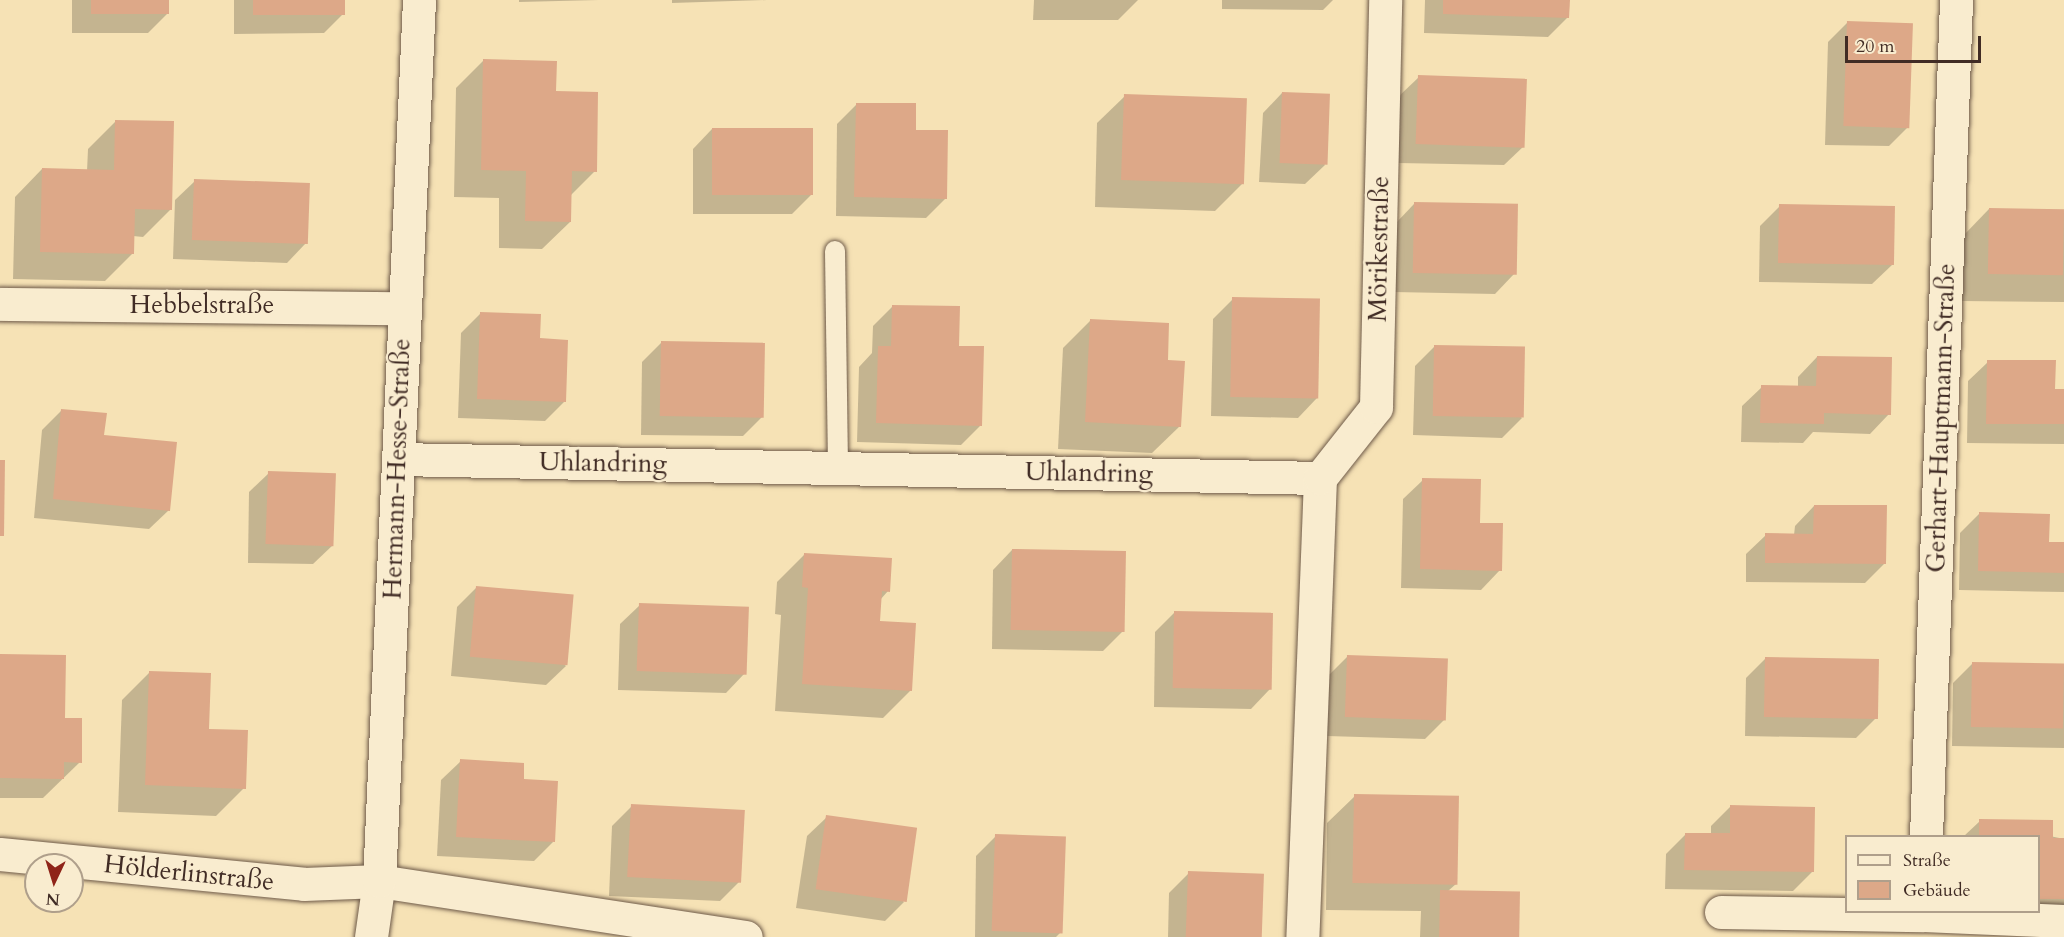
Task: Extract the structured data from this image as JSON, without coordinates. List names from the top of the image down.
{
  "streets": {
    "street": [
      "Mörikestraße",
      "Hebbelstraße",
      "Gerhart-Hauptmann-Straße",
      "Uhlandring",
      "Hermann-Hesse-Straße",
      "Hölderlinstraße"
    ]
  },
  "crossings": [
    ["Mörikestraße", "Uhlandring"],
    ["Hebbelstraße", "Hermann-Hesse-Straße"],
    ["Uhlandring", "Hermann-Hesse-Straße"],
    ["Hermann-Hesse-Straße", "Hölderlinstraße"]
  ],
  "legend": ["Straße", "Gebäude"],
  "scale_bar": "20 m",
  "north": "bottom"
}
